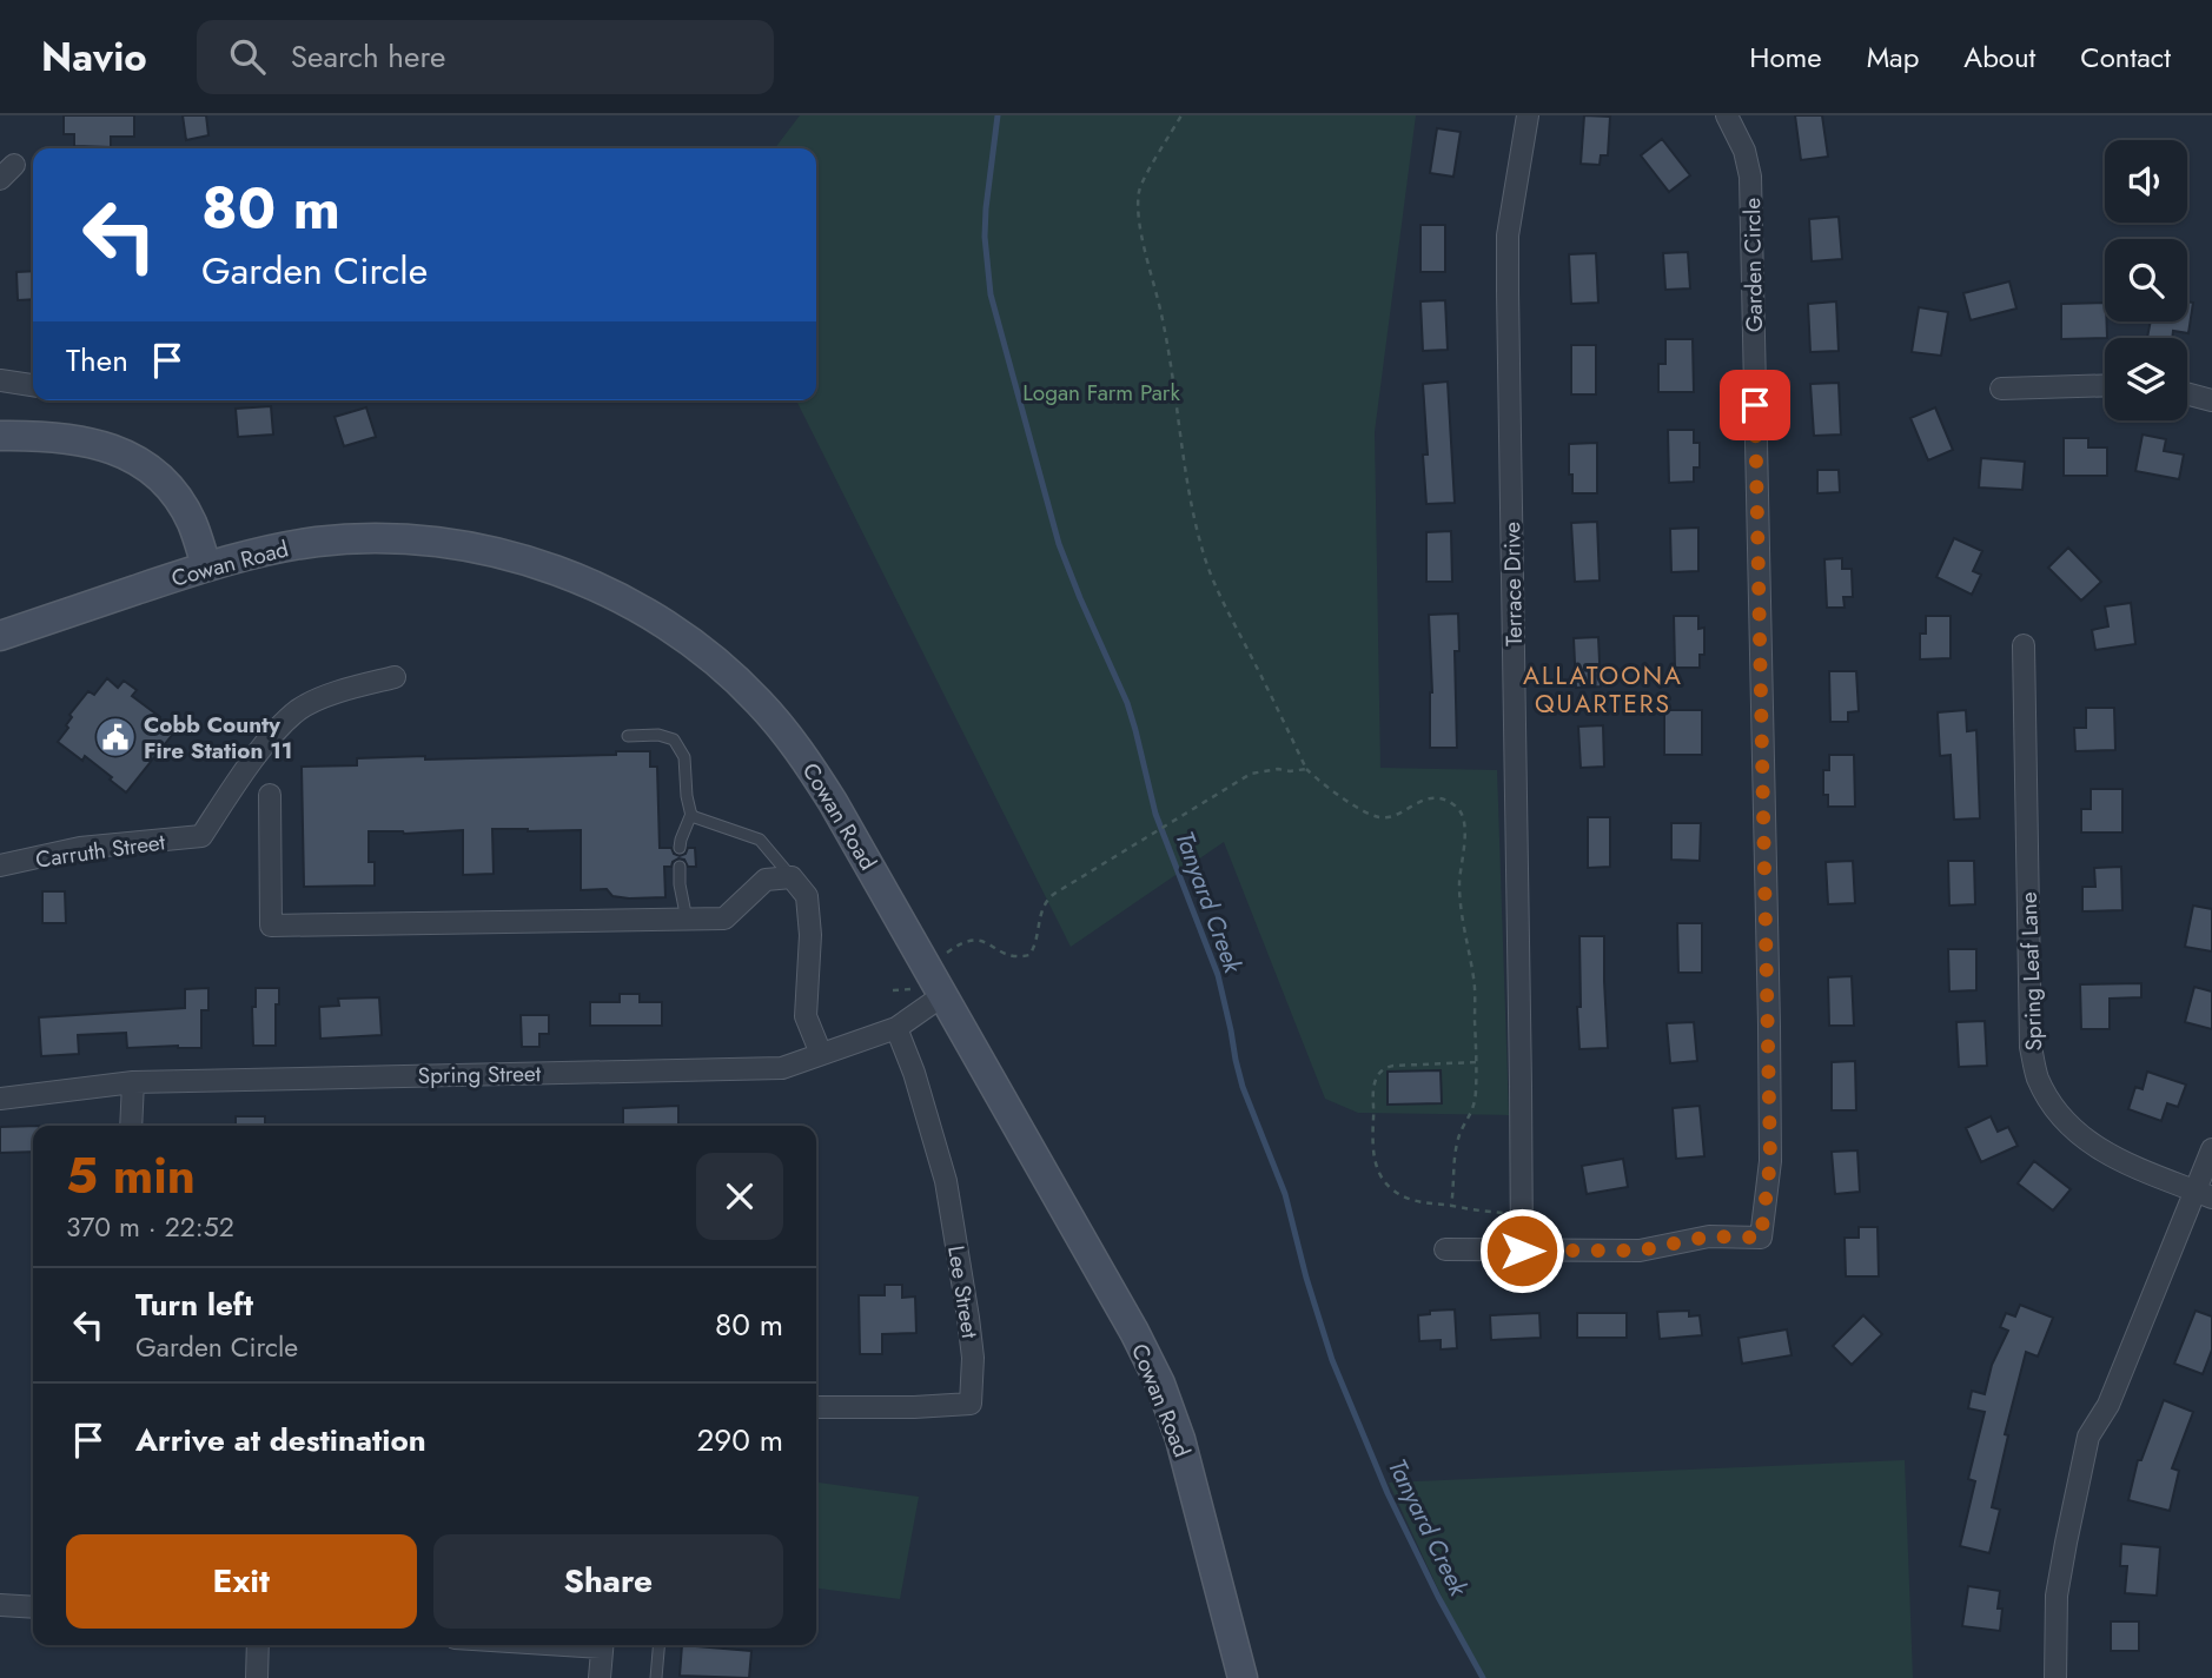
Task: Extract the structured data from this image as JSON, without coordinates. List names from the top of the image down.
{
  "streets": {
    "main road": ["Cowan Road"],
    "street": [
      "Garden Circle",
      "Terrace Drive",
      "Carruth Street",
      "Spring Leaf Lane",
      "Spring Street",
      "Lee Street"
    ]
  },
  "crossings": [
    ["Garden Circle", "Terrace Drive"],
    ["Cowan Road", "Spring Street"],
    ["Spring Street", "Lee Street"]
  ],
  "districts": ["ALLATOONA QUARTERS"],
  "water": ["Tanyard Creek"],
  "parks": ["Logan Farm Park"],
  "places": {
    "public building": ["Cobb County Fire Station 11"]
  },
  "page": {
    "header": "Navio",
    "search": "Search here",
    "nav": [
      "Home",
      "Map",
      "About",
      "Contact"
    ],
    "turn": ["80 m", "Garden Circle"],
    "then": "Then",
    "heading": ["5 min", "370 m · 22:52"],
    "list": [
      {
        "name": "Turn left",
        "note": "Garden Circle",
        "value": "80 m"
      },
      {
        "name": "Arrive at destination",
        "value": "290 m"
      }
    ],
    "buttons": ["Exit", "Share"]
  }
}
